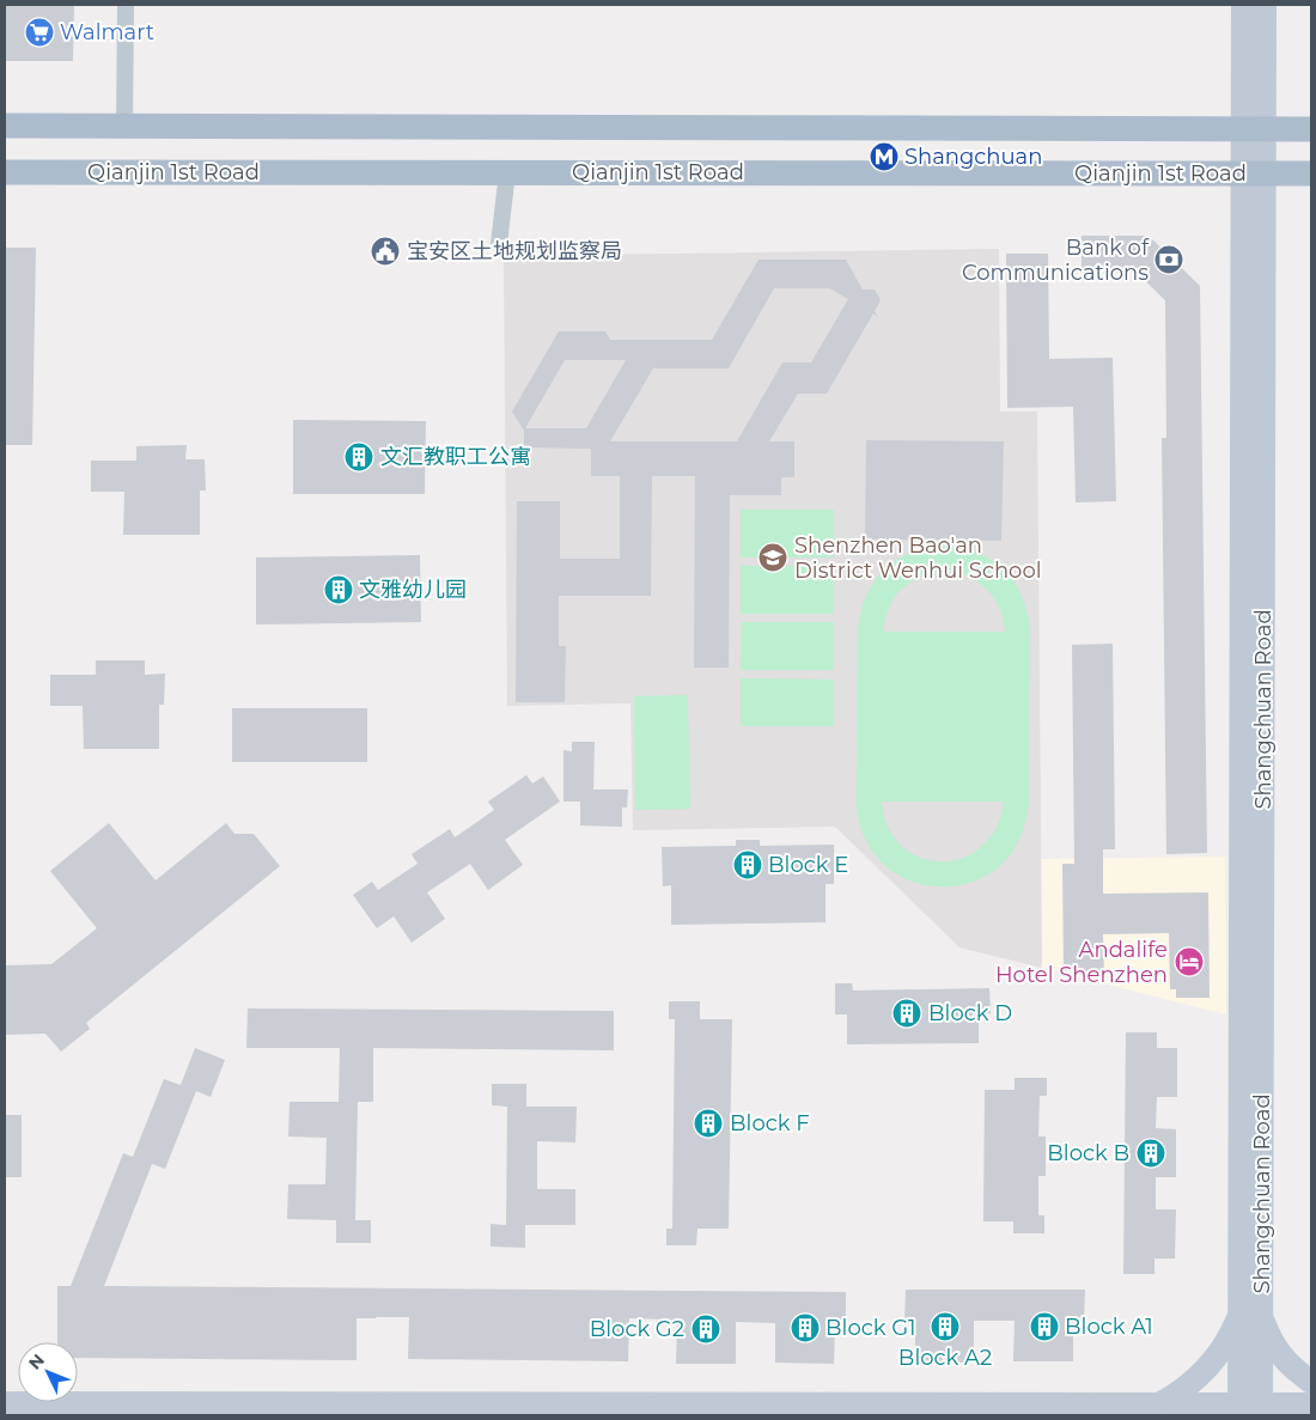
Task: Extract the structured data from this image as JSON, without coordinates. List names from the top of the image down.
{
  "streets": {
    "main road": ["Qianjin 1st Road", "Shangchuan Road"]
  },
  "crossings": [
    ["Qianjin 1st Road", "Shangchuan Road"]
  ],
  "places": {
    "supermarket": ["Walmart"],
    "metro station": ["Shangchuan"],
    "public building": ["宝安区土地规划监察局"],
    "bank": ["Bank of Communications"],
    "building": [
      "文汇教职工公寓",
      "文雅幼儿园",
      "Block E",
      "Block D",
      "Block F",
      "Block B",
      "Block A2",
      "Block A1",
      "Block G1",
      "Block G2"
    ],
    "school or university": ["Shenzhen Bao'an District Wenhui School"],
    "hotel": ["Andalife Hotel Shenzhen"]
  },
  "north": "top left"
}
